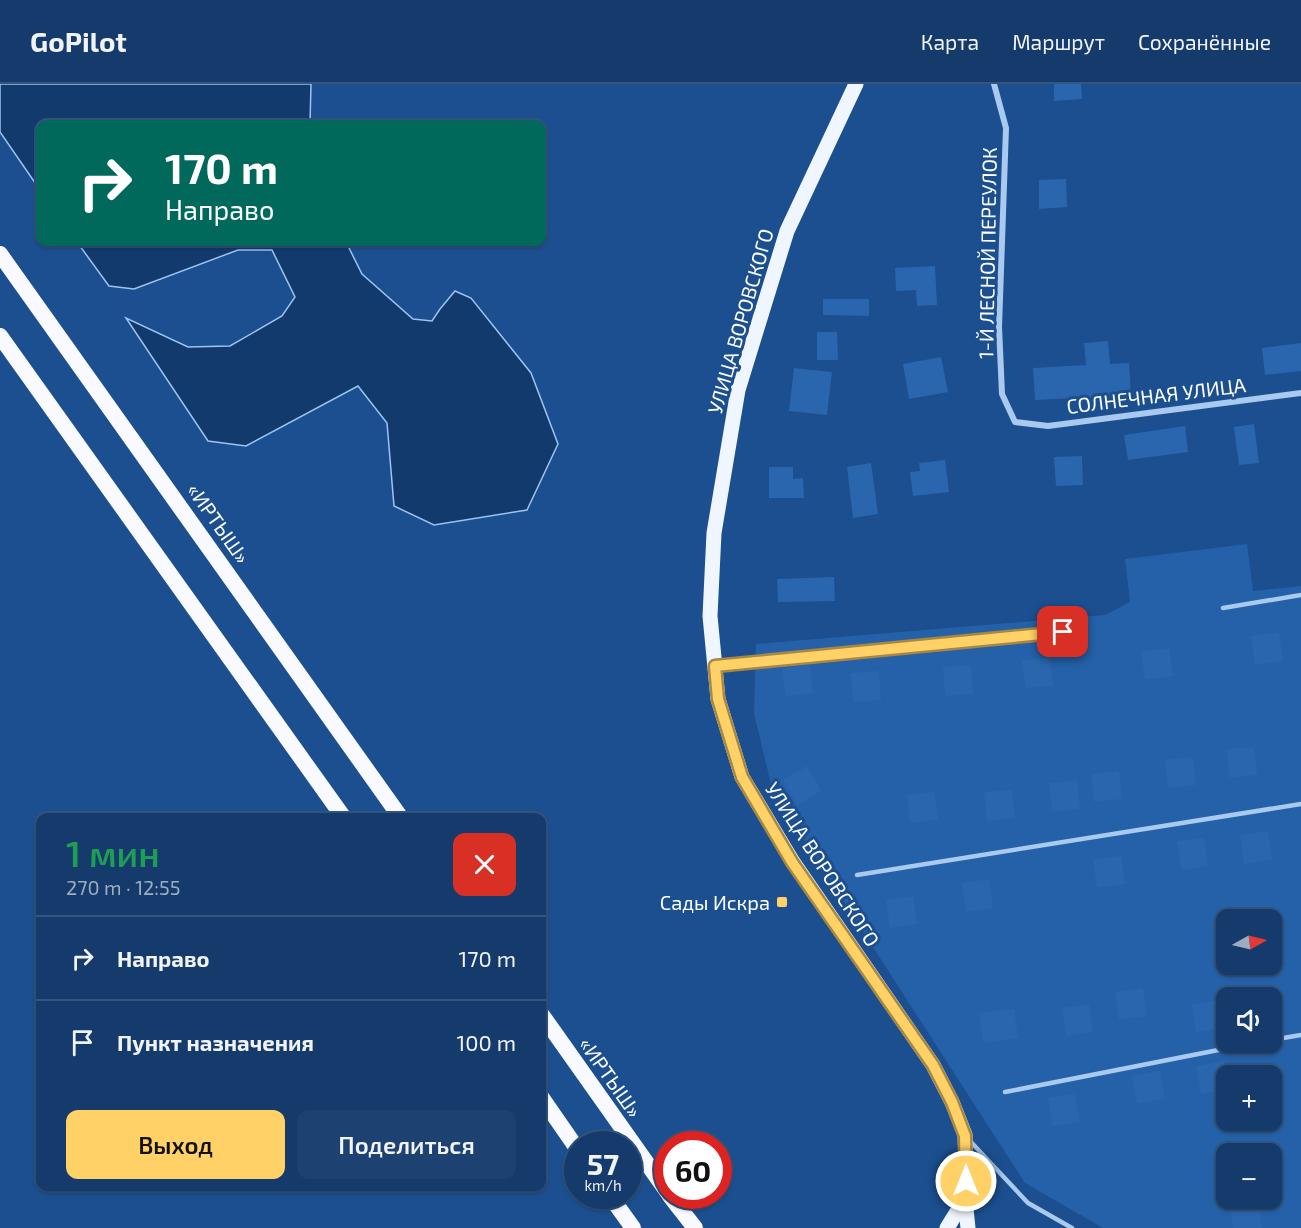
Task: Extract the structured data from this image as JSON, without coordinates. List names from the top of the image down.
{
  "streets": {
    "highway": ["«ИРТЫШ»"],
    "main road": ["УЛИЦА ВОРОВСКОГО"],
    "street": ["1-Й ЛЕСНОЙ ПЕРЕУЛОК", "СОЛНЕЧНАЯ УЛИЦА"]
  },
  "crossings": [
    ["1-Й ЛЕСНОЙ ПЕРЕУЛОК", "СОЛНЕЧНАЯ УЛИЦА"]
  ],
  "places": {
    "transit": ["Сады Искра"]
  },
  "north": "right",
  "page": {
    "header": "GoPilot",
    "nav": ["Карта", "Маршрут", "Сохранённые"],
    "turn": ["170 m", "Направо"],
    "heading": ["1 мин", "270 m · 12:55"],
    "map_buttons": ["+", "−"],
    "list": [
      {
        "name": "Направо",
        "value": "170 m"
      },
      {
        "name": "Пункт назначения",
        "value": "100 m"
      }
    ],
    "buttons": ["Выход", "Поделиться"],
    "speed": "57 km/h",
    "limit": "60"
  }
}
